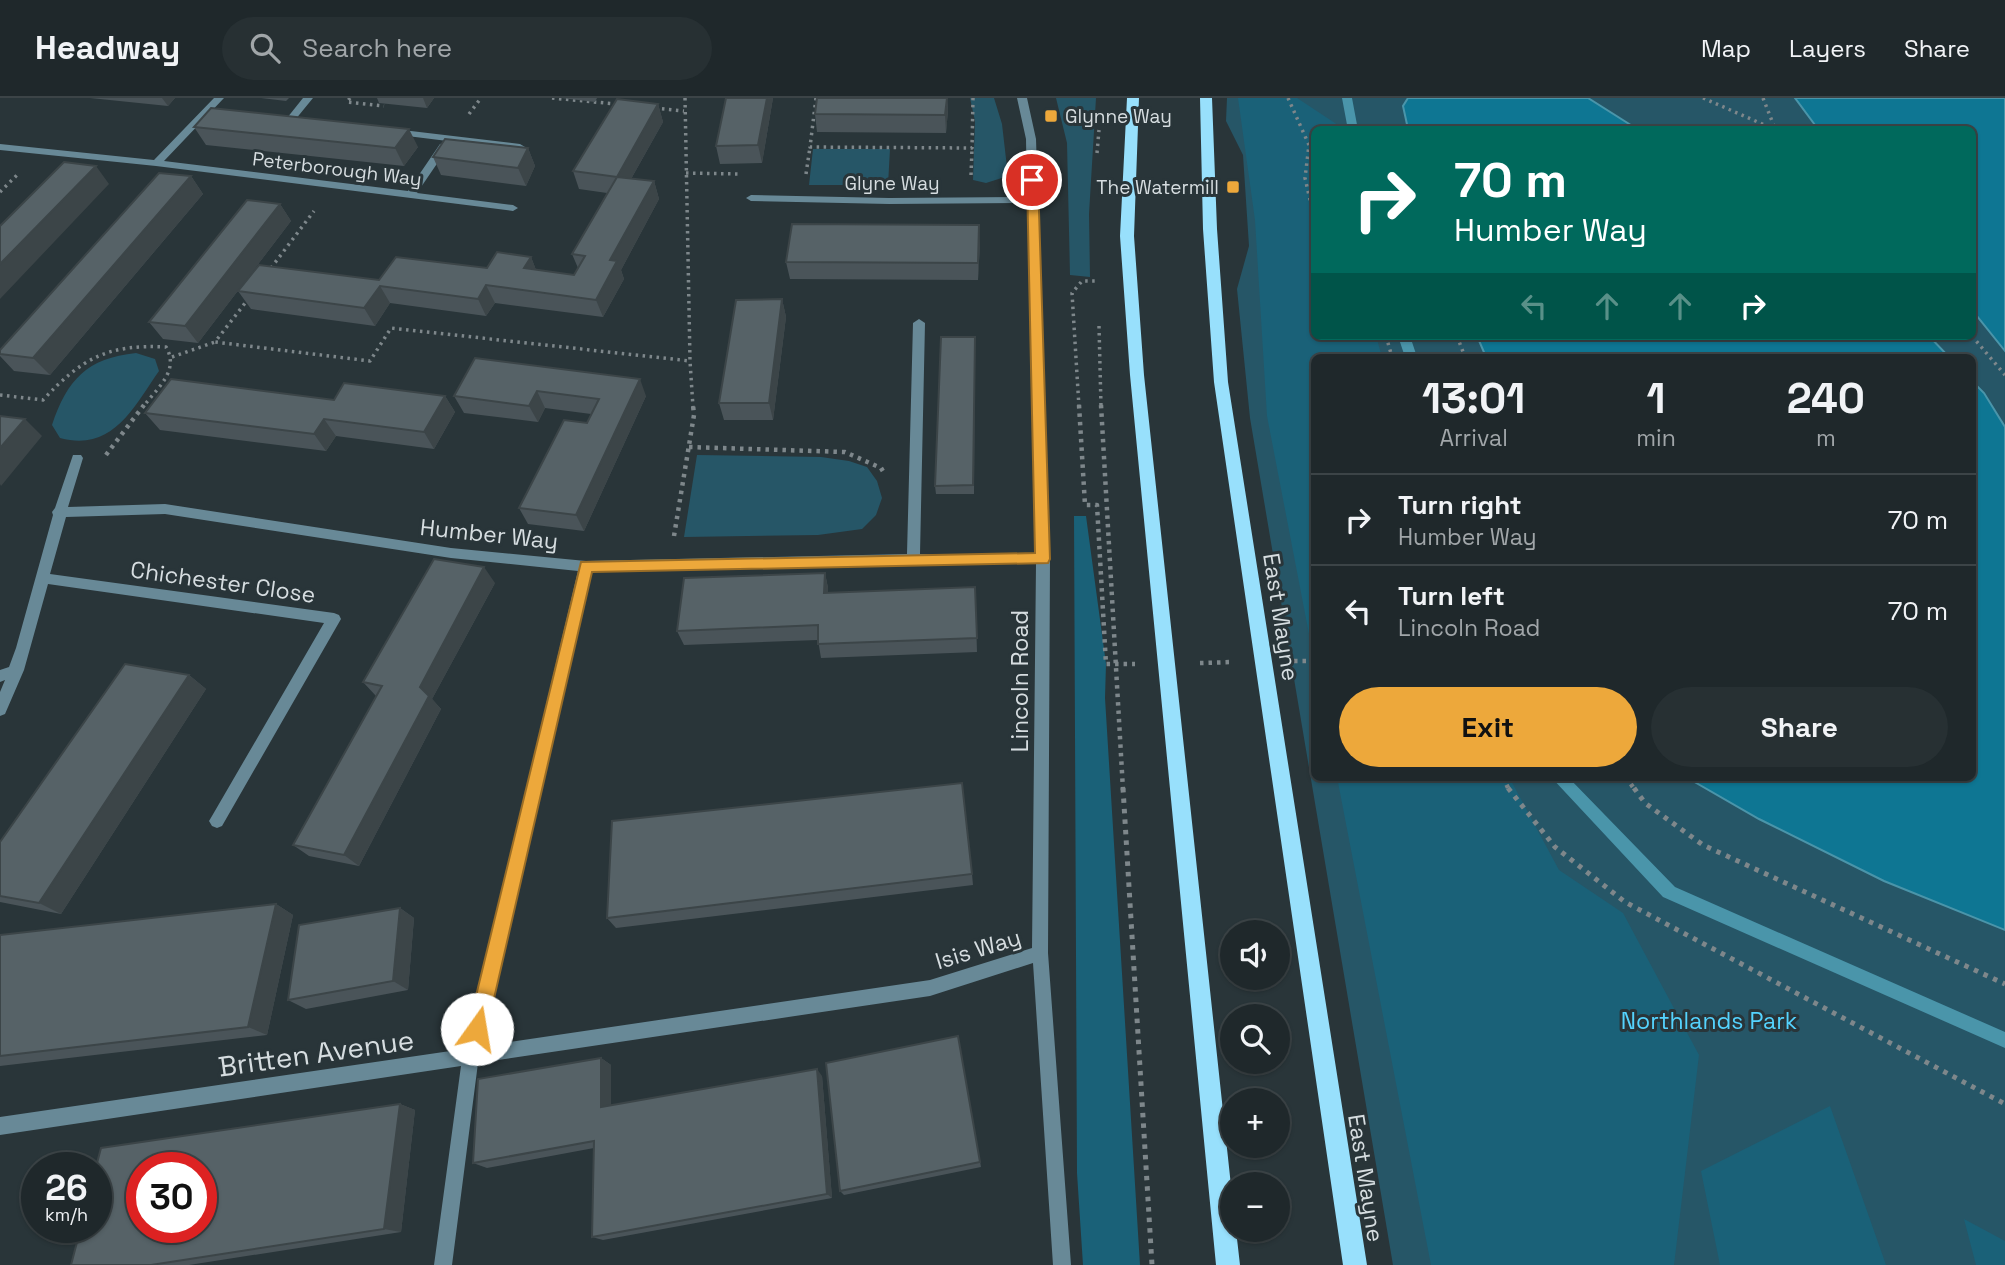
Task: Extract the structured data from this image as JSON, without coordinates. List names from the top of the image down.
{
  "streets": {
    "main road": ["East Mayne"],
    "street": [
      "Peterborough Way",
      "Glyne Way",
      "Humber Way",
      "Chichester Close",
      "Lincoln Road",
      "Isis Way",
      "Britten Avenue"
    ]
  },
  "crossings": [
    ["Glyne Way", "Lincoln Road"],
    ["Humber Way", "Lincoln Road"],
    ["Lincoln Road", "Isis Way"],
    ["Isis Way", "Britten Avenue"]
  ],
  "parks": ["Northlands Park"],
  "places": {
    "transit": ["Glynne Way", "The Watermill"]
  },
  "page": {
    "header": "Headway",
    "search": "Search here",
    "nav": ["Map", "Layers", "Share"],
    "turn": ["70 m", "Humber Way"],
    "eta": [
      "13:01",
      "Arrival",
      "1",
      "min",
      "240",
      "m"
    ],
    "list": [
      {
        "name": "Turn right",
        "note": "Humber Way",
        "value": "70 m"
      },
      {
        "name": "Turn left",
        "note": "Lincoln Road",
        "value": "70 m"
      }
    ],
    "buttons": ["Exit", "Share"],
    "map_buttons": ["+", "−"],
    "speed": "26 km/h",
    "limit": "30"
  }
}
